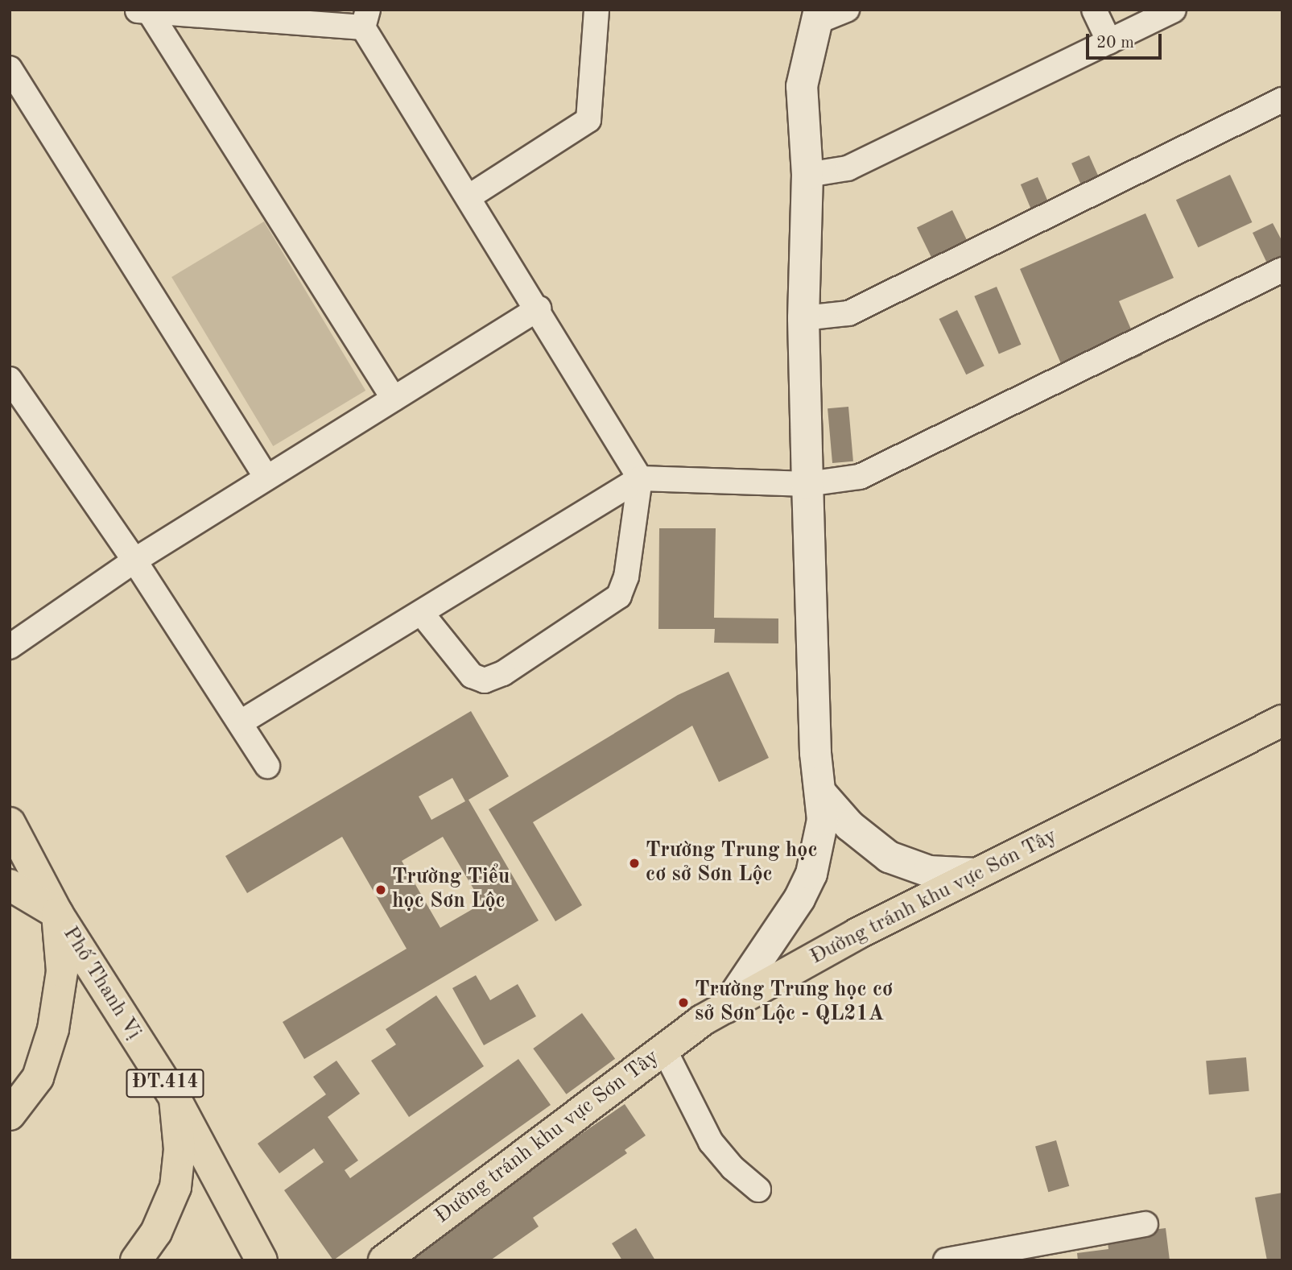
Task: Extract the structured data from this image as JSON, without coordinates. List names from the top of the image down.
{
  "streets": {
    "main road": ["Đường tránh khu vực Sơn Tây", "Phố Thanh Vị", "ĐT.414"]
  },
  "places": ["Trường Trung học cơ sở Sơn Lộc", "Trường Tiểu học Sơn Lộc", "Trường Trung học cơ sở Sơn Lộc - QL21A"],
  "scale_bar": "20 m"
}
